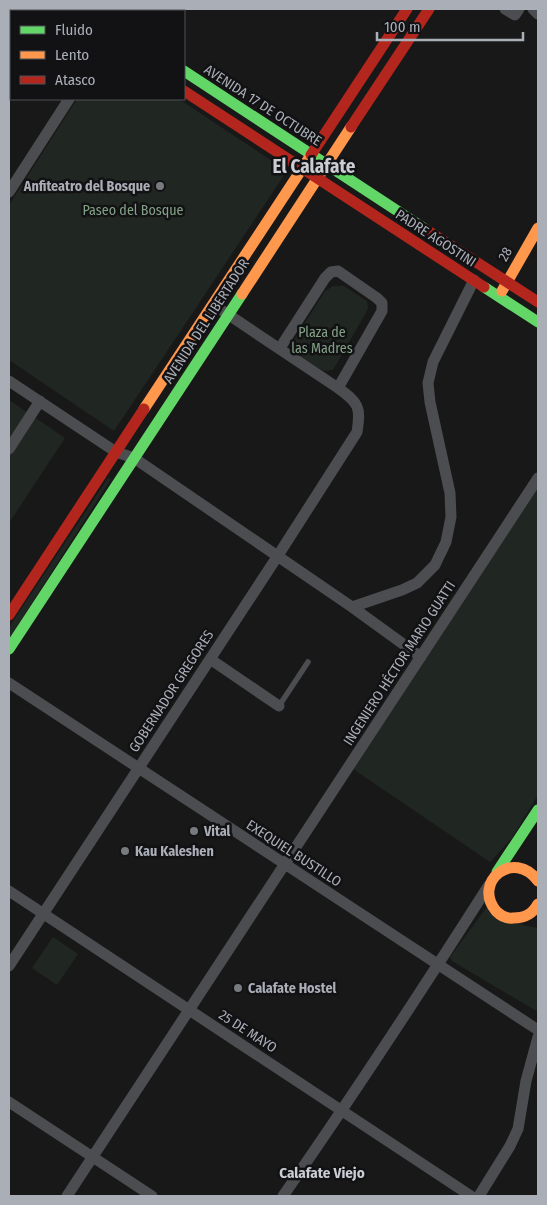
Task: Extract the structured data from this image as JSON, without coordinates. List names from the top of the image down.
{
  "streets": {
    "main road": [
      "AVENIDA 17 DE OCTUBRE",
      "PADRE AGOSTINI",
      "28",
      "AVENIDA DEL LIBERTADOR"
    ],
    "street": [
      "INGENIERO HÉCTOR MARIO GUATTI",
      "GOBERNADOR GREGORES",
      "EXEQUIEL BUSTILLO",
      "25 DE MAYO"
    ]
  },
  "crossings": [
    ["AVENIDA 17 DE OCTUBRE", "PADRE AGOSTINI"],
    ["AVENIDA 17 DE OCTUBRE", "AVENIDA DEL LIBERTADOR"],
    ["PADRE AGOSTINI", "28"],
    ["PADRE AGOSTINI", "AVENIDA DEL LIBERTADOR"],
    ["INGENIERO HÉCTOR MARIO GUATTI", "EXEQUIEL BUSTILLO"],
    ["INGENIERO HÉCTOR MARIO GUATTI", "25 DE MAYO"],
    ["GOBERNADOR GREGORES", "EXEQUIEL BUSTILLO"],
    ["GOBERNADOR GREGORES", "25 DE MAYO"]
  ],
  "districts": ["El Calafate", "Calafate Viejo"],
  "parks": ["Paseo del Bosque", "Plaza de las Madres"],
  "places": [
    "Anfiteatro del Bosque",
    "Vital",
    "Kau Kaleshen",
    "Calafate Hostel"
  ],
  "legend": ["Fluido", "Lento", "Atasco"],
  "scale_bar": "100 m"
}
